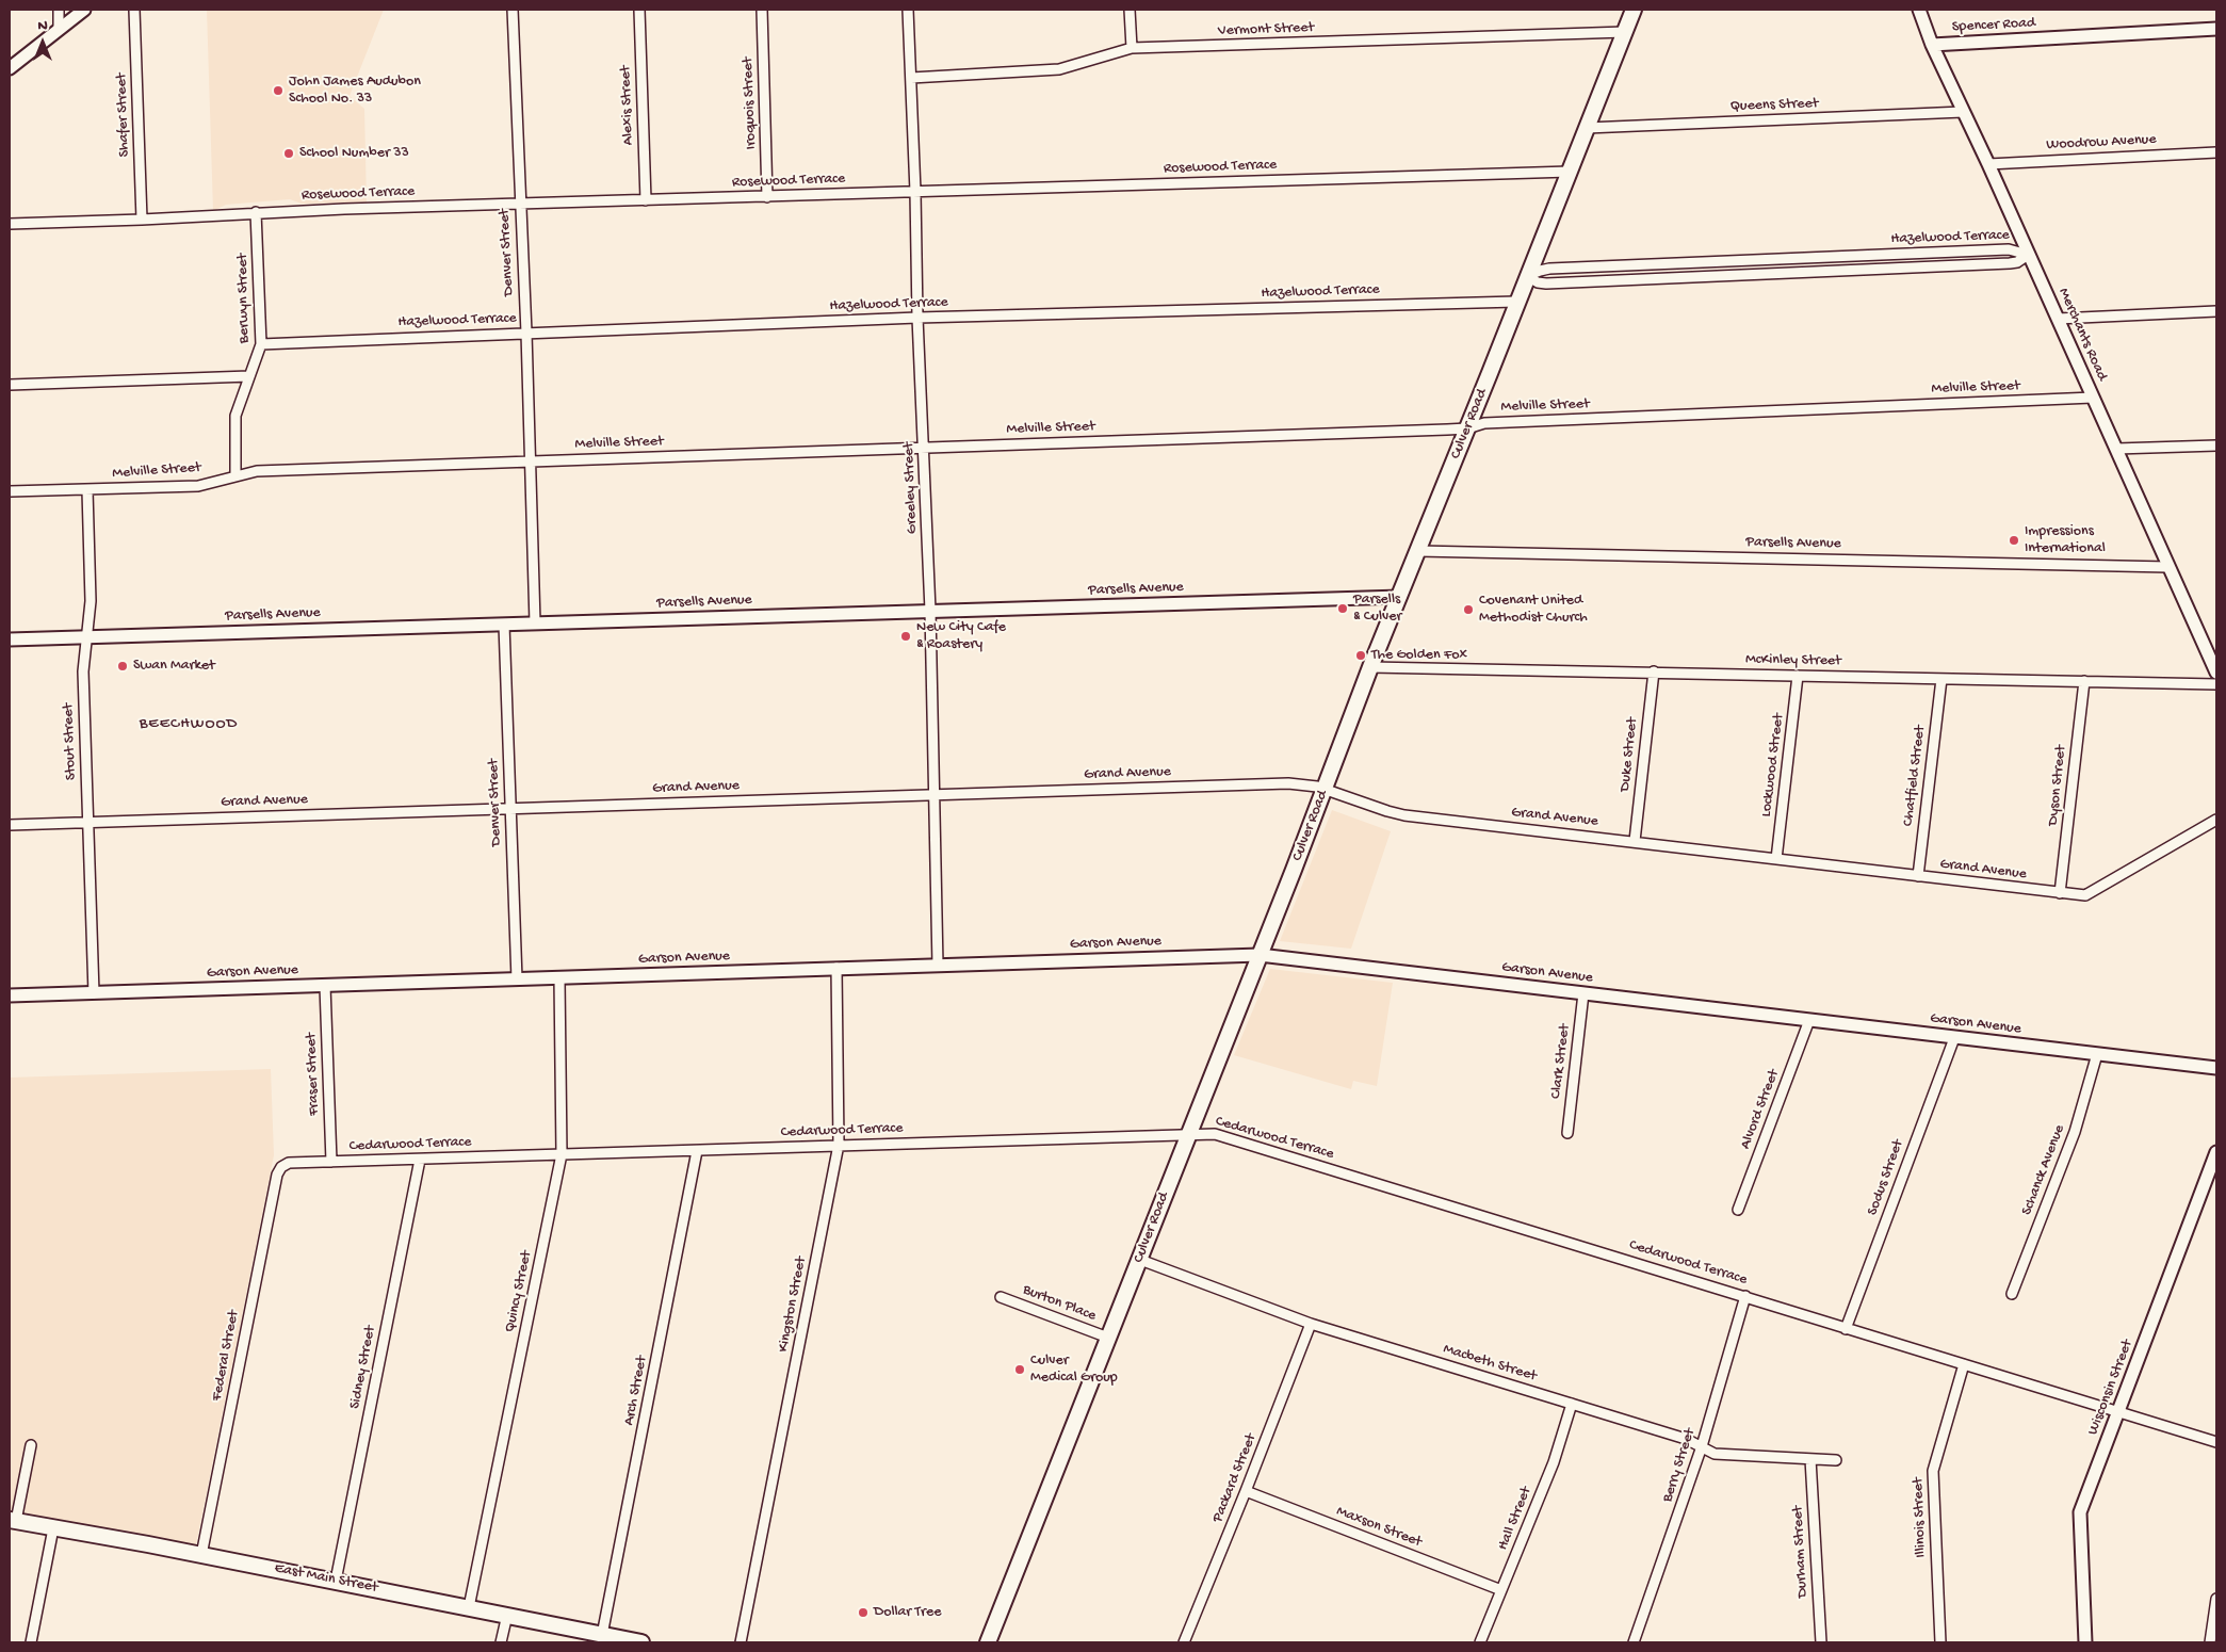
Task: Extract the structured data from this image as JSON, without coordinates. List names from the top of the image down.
{
  "streets": {
    "main road": ["Culver Road", "East Main Street"],
    "street": [
      "Spencer Road",
      "Vermont Street",
      "Iroquois Street",
      "Alexis Street",
      "Queens Street",
      "Shafer Street",
      "Woodrow Avenue",
      "Rosewood Terrace",
      "Hazelwood Terrace",
      "Denver Street",
      "Berwyn Street",
      "Merchants Road",
      "Melville Street",
      "Greeley Street",
      "Parsells Avenue",
      "McKinley Street",
      "Stout Street",
      "Duke Street",
      "Lockwood Street",
      "Grand Avenue",
      "Chatfield Street",
      "Dyson Street",
      "Garson Avenue",
      "Clark Street",
      "Fraser Street",
      "Alvord Street",
      "Cedarwood Terrace",
      "Schanck Avenue",
      "Sodus Street",
      "Quincy Street",
      "Burton Place",
      "Kingston Street",
      "Federal Street",
      "Macbeth Street",
      "Sidney Street",
      "Wisconsin Street",
      "Arch Street",
      "Berry Street",
      "Packard Street",
      "Illinois Street",
      "Hall Street",
      "Maxson Street",
      "Durham Street"
    ]
  },
  "crossings": [
    ["Spencer Road", "Merchants Road"],
    ["Vermont Street", "Culver Road"],
    ["Vermont Street", "Greeley Street"],
    ["Iroquois Street", "Rosewood Terrace"],
    ["Alexis Street", "Rosewood Terrace"],
    ["Queens Street", "Merchants Road"],
    ["Queens Street", "Culver Road"],
    ["Shafer Street", "Rosewood Terrace"],
    ["Woodrow Avenue", "Merchants Road"],
    ["Rosewood Terrace", "Denver Street"],
    ["Rosewood Terrace", "Berwyn Street"],
    ["Rosewood Terrace", "Culver Road"],
    ["Rosewood Terrace", "Greeley Street"],
    ["Hazelwood Terrace", "Denver Street"],
    ["Hazelwood Terrace", "Berwyn Street"],
    ["Hazelwood Terrace", "Merchants Road"],
    ["Hazelwood Terrace", "Culver Road"],
    ["Hazelwood Terrace", "Greeley Street"],
    ["Denver Street", "Melville Street"],
    ["Denver Street", "Parsells Avenue"],
    ["Denver Street", "Grand Avenue"],
    ["Denver Street", "Garson Avenue"],
    ["Berwyn Street", "Melville Street"],
    ["Merchants Road", "Melville Street"],
    ["Merchants Road", "Parsells Avenue"],
    ["Melville Street", "Culver Road"],
    ["Melville Street", "Greeley Street"],
    ["Melville Street", "Stout Street"],
    ["Culver Road", "Parsells Avenue"],
    ["Culver Road", "McKinley Street"],
    ["Culver Road", "Grand Avenue"],
    ["Culver Road", "Garson Avenue"],
    ["Culver Road", "Cedarwood Terrace"],
    ["Culver Road", "Burton Place"],
    ["Culver Road", "Macbeth Street"],
    ["Greeley Street", "Parsells Avenue"],
    ["Greeley Street", "Grand Avenue"],
    ["Greeley Street", "Garson Avenue"],
    ["Parsells Avenue", "Stout Street"],
    ["McKinley Street", "Duke Street"],
    ["McKinley Street", "Lockwood Street"],
    ["McKinley Street", "Chatfield Street"],
    ["McKinley Street", "Dyson Street"],
    ["Stout Street", "Grand Avenue"],
    ["Stout Street", "Garson Avenue"],
    ["Duke Street", "Grand Avenue"],
    ["Lockwood Street", "Grand Avenue"],
    ["Grand Avenue", "Chatfield Street"],
    ["Grand Avenue", "Dyson Street"],
    ["Garson Avenue", "Clark Street"],
    ["Garson Avenue", "Fraser Street"],
    ["Garson Avenue", "Alvord Street"],
    ["Garson Avenue", "Schanck Avenue"],
    ["Garson Avenue", "Sodus Street"],
    ["Garson Avenue", "Quincy Street"],
    ["Garson Avenue", "Kingston Street"],
    ["Fraser Street", "Cedarwood Terrace"],
    ["Cedarwood Terrace", "Sodus Street"],
    ["Cedarwood Terrace", "Quincy Street"],
    ["Cedarwood Terrace", "Kingston Street"],
    ["Cedarwood Terrace", "Federal Street"],
    ["Cedarwood Terrace", "Sidney Street"],
    ["Cedarwood Terrace", "Wisconsin Street"],
    ["Cedarwood Terrace", "Arch Street"],
    ["Cedarwood Terrace", "Berry Street"],
    ["Cedarwood Terrace", "Illinois Street"],
    ["Quincy Street", "East Main Street"],
    ["Federal Street", "East Main Street"],
    ["Macbeth Street", "Berry Street"],
    ["Macbeth Street", "Packard Street"],
    ["Macbeth Street", "Hall Street"],
    ["Macbeth Street", "Durham Street"],
    ["Sidney Street", "East Main Street"],
    ["Arch Street", "East Main Street"],
    ["Packard Street", "Maxson Street"],
    ["Hall Street", "Maxson Street"]
  ],
  "districts": ["BEECHWOOD"],
  "places": [
    "John James Audubon School No. 33",
    "School Number 33",
    "Impressions International",
    "Parsells & Culver",
    "Covenant United Methodist Church",
    "New City Cafe & Roastery",
    "The Golden Fox",
    "Swan Market",
    "Culver Medical Group",
    "Dollar Tree"
  ],
  "north": "top"
}
